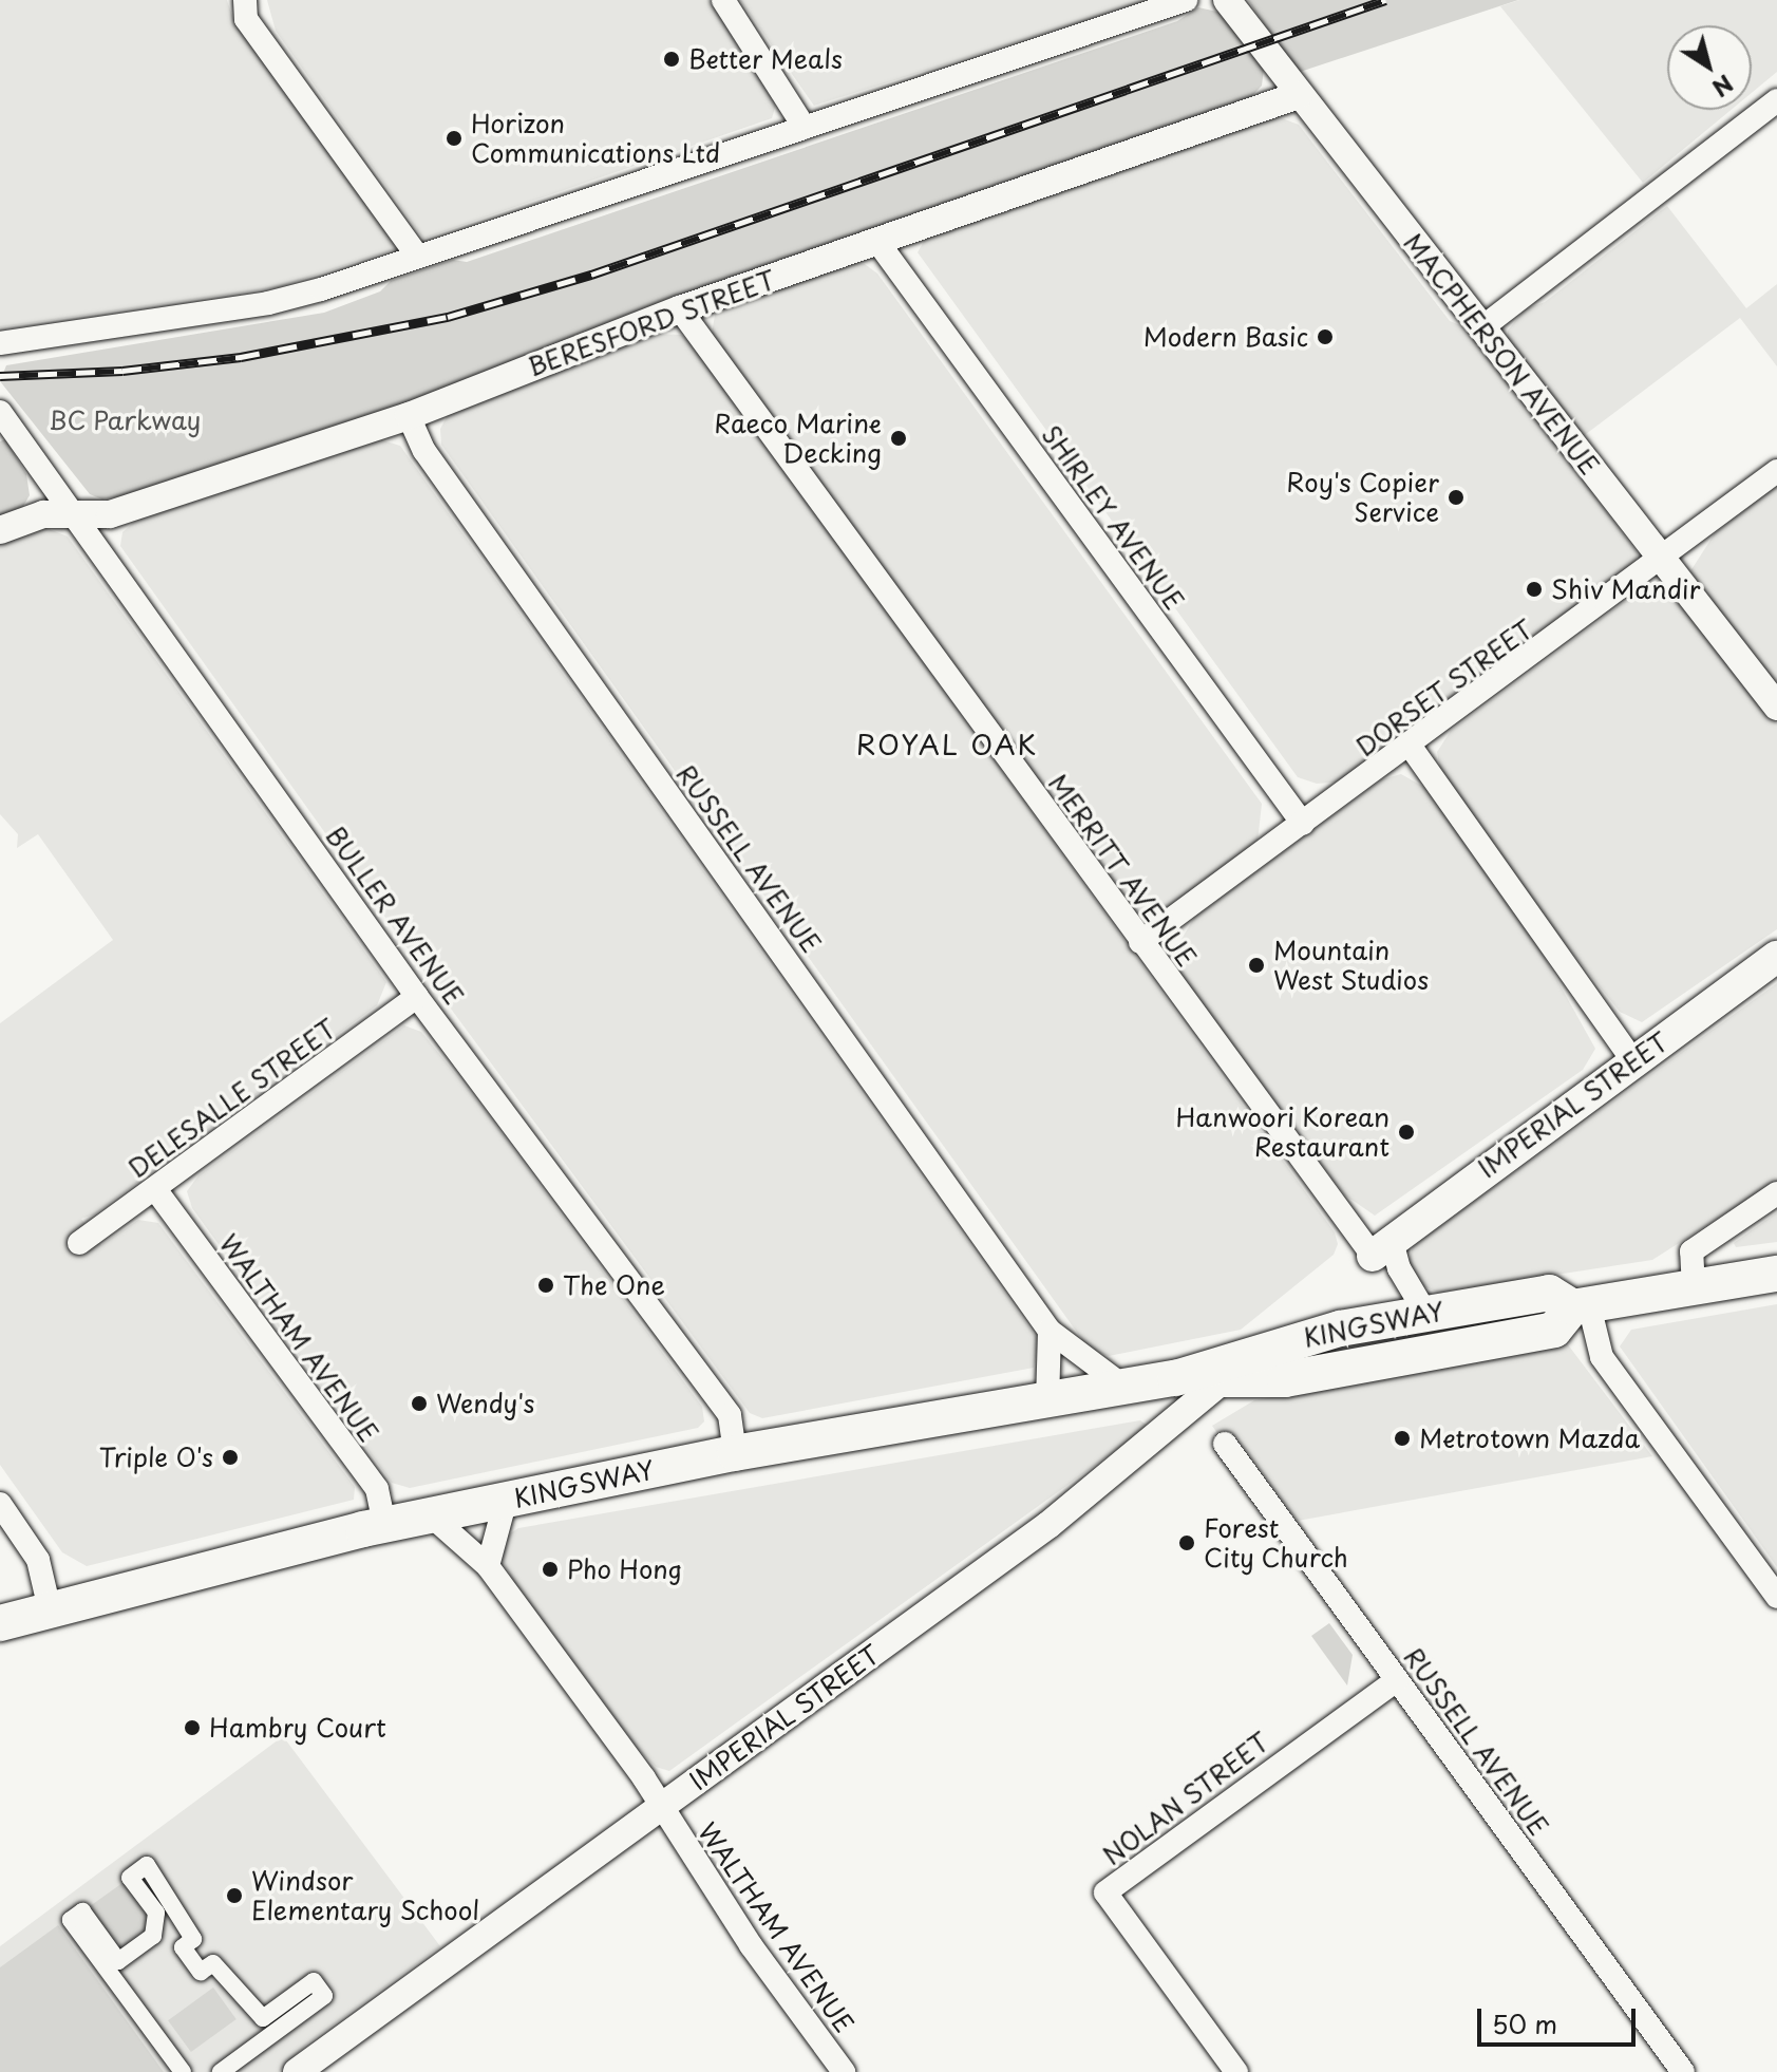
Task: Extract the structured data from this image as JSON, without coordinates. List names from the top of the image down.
{
  "streets": {
    "main road": ["IMPERIAL STREET", "KINGSWAY"],
    "street": [
      "BERESFORD STREET",
      "MACPHERSON AVENUE",
      "SHIRLEY AVENUE",
      "DORSET STREET",
      "RUSSELL AVENUE",
      "MERRITT AVENUE",
      "BULLER AVENUE",
      "DELESALLE STREET",
      "WALTHAM AVENUE",
      "NOLAN STREET"
    ]
  },
  "crossings": [
    ["BERESFORD STREET", "MACPHERSON AVENUE"],
    ["BERESFORD STREET", "SHIRLEY AVENUE"],
    ["BERESFORD STREET", "RUSSELL AVENUE"],
    ["BERESFORD STREET", "MERRITT AVENUE"],
    ["BERESFORD STREET", "BULLER AVENUE"],
    ["MACPHERSON AVENUE", "DORSET STREET"],
    ["SHIRLEY AVENUE", "DORSET STREET"],
    ["DORSET STREET", "MERRITT AVENUE"],
    ["RUSSELL AVENUE", "KINGSWAY"],
    ["RUSSELL AVENUE", "NOLAN STREET"],
    ["MERRITT AVENUE", "IMPERIAL STREET"],
    ["MERRITT AVENUE", "KINGSWAY"],
    ["BULLER AVENUE", "DELESALLE STREET"],
    ["BULLER AVENUE", "KINGSWAY"],
    ["DELESALLE STREET", "WALTHAM AVENUE"],
    ["IMPERIAL STREET", "KINGSWAY"],
    ["IMPERIAL STREET", "WALTHAM AVENUE"],
    ["KINGSWAY", "WALTHAM AVENUE"]
  ],
  "districts": ["ROYAL OAK"],
  "parks": ["BC Parkway"],
  "places": [
    "Better Meals",
    "Horizon Communications Ltd",
    "Modern Basic",
    "Raeco Marine Decking",
    "Roy's Copier Service",
    "Shiv Mandir",
    "Mountain West Studios",
    "Hanwoori Korean Restaurant",
    "The One",
    "Wendy's",
    "Metrotown Mazda",
    "Triple O's",
    "Forest City Church",
    "Pho Hong",
    "Hambry Court",
    "Windsor Elementary School"
  ],
  "scale_bar": "50 m",
  "north": "bottom right"
}
